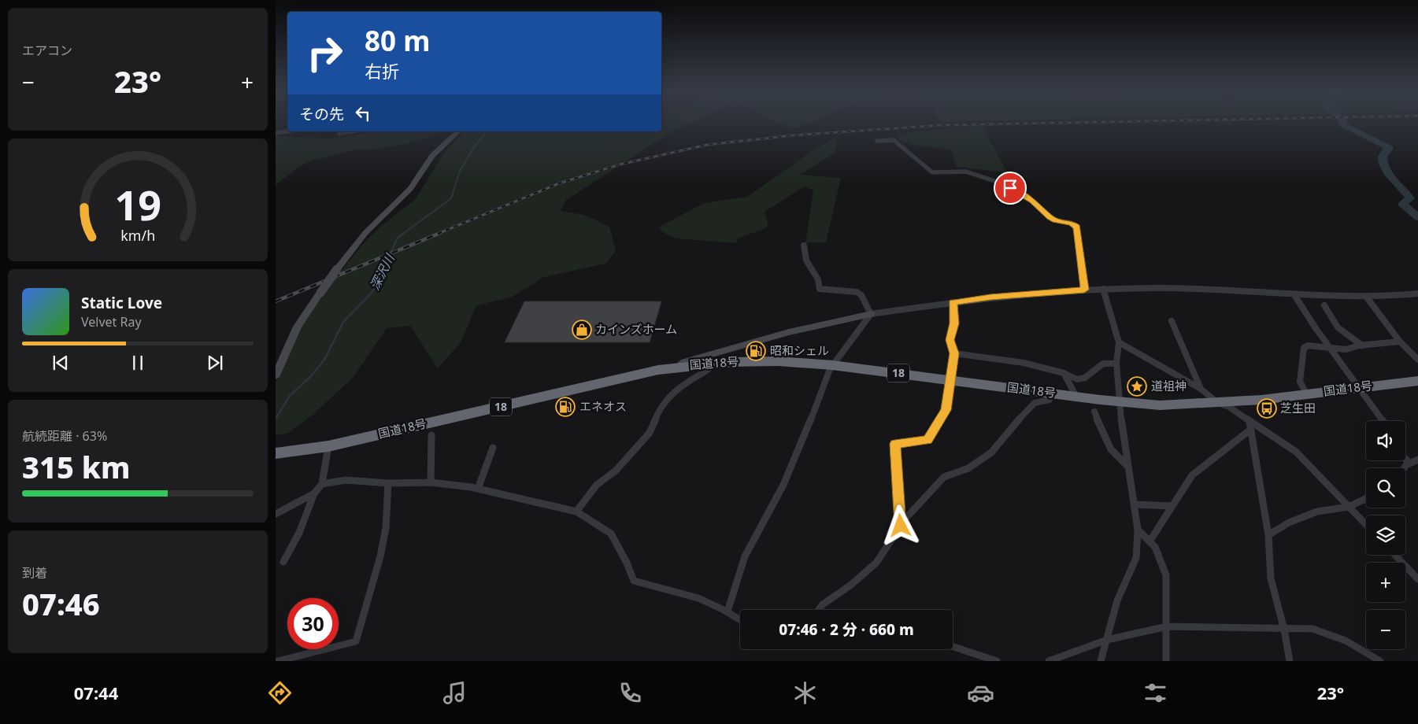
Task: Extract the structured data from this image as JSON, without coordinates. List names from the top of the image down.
{
  "streets": {
    "highway": ["国道18号", "18"]
  },
  "water": ["深沢川"],
  "places": {
    "shop": ["カインズホーム"],
    "fuel station": ["昭和シェル", "エネオス"],
    "place": ["道祖神"],
    "bus stop": ["芝生田"]
  },
  "page": {
    "tile": [
      "エアコン",
      ["航続距離 · 63%", "315 km"],
      ["到着", "07:46"]
    ],
    "turn": ["80 m", "右折"],
    "heat": ["−", "23°", "+"],
    "then": "その先",
    "song": ["Static Love", "Velvet Ray"],
    "map_buttons": ["+", "−"],
    "limit": "30",
    "trip": "07:46 · 2 分 · 660 m",
    "tabs": ["07:44", "23°"],
    "gauge": ["19", "km/h"]
  }
}
